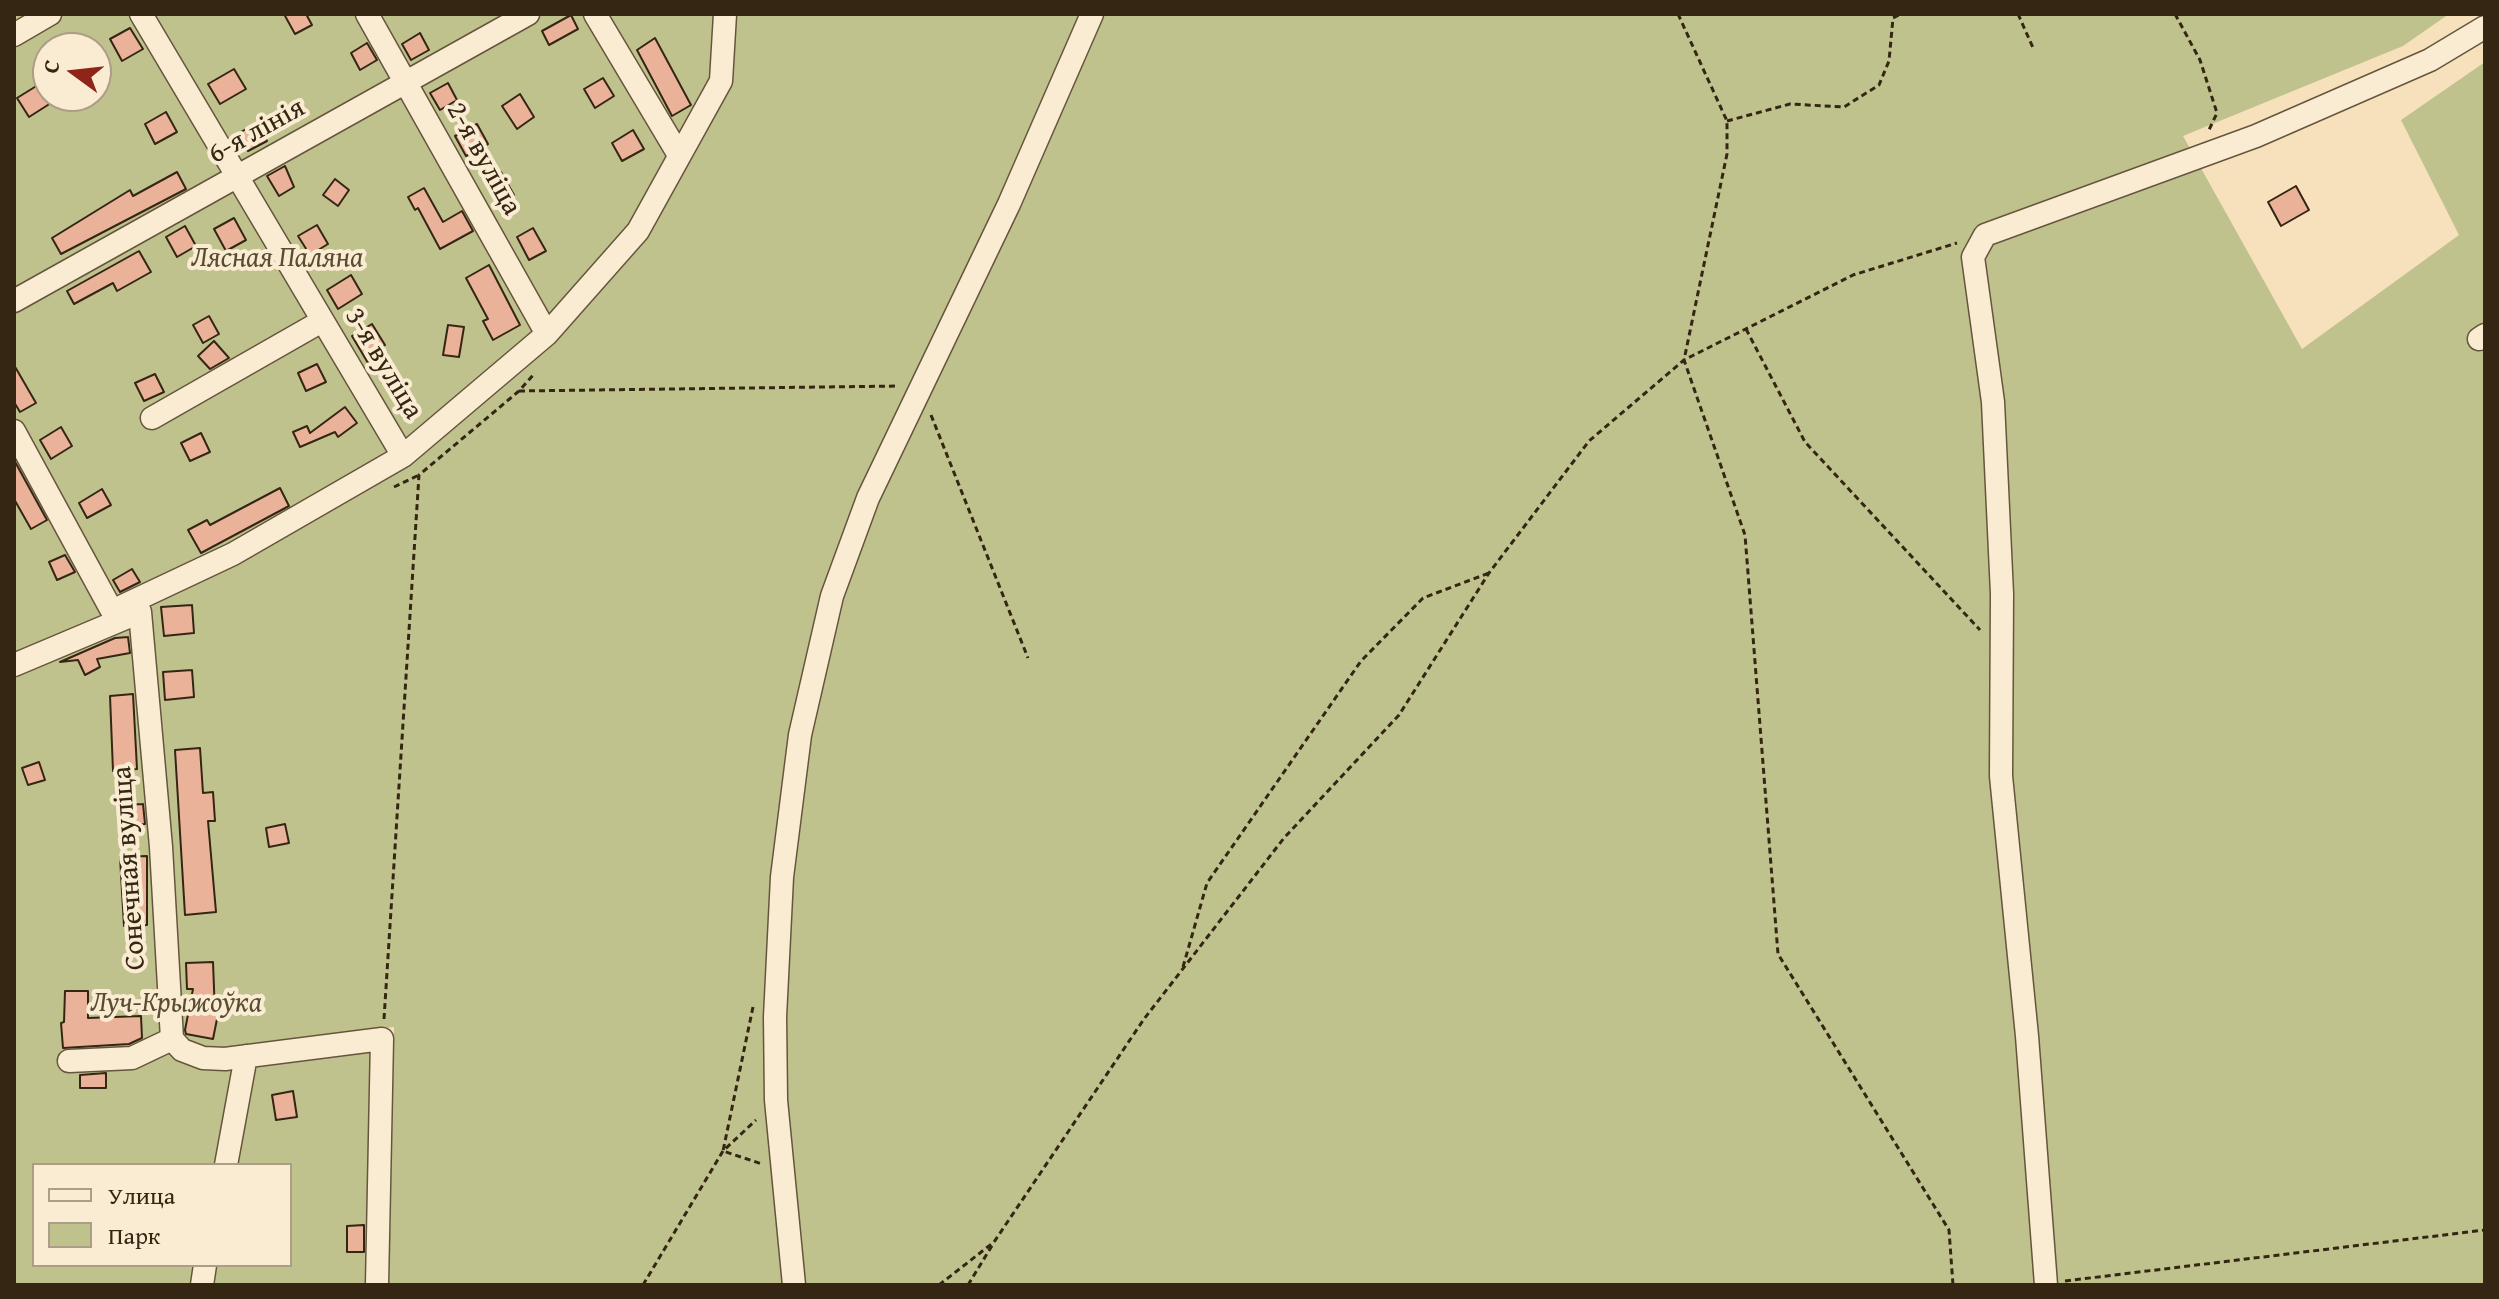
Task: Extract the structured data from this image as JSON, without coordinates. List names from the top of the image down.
{
  "streets": {
    "street": [
      "6-я лінія",
      "2-я вуліца",
      "3-я вуліца",
      "Сонечная вуліца"
    ]
  },
  "crossings": [
    ["6-я лінія", "2-я вуліца"],
    ["6-я лінія", "3-я вуліца"]
  ],
  "parks": ["Лясная Паляна", "Луч-Крыжоўка"],
  "legend": ["Улица", "Парк"],
  "north": "left"
}
